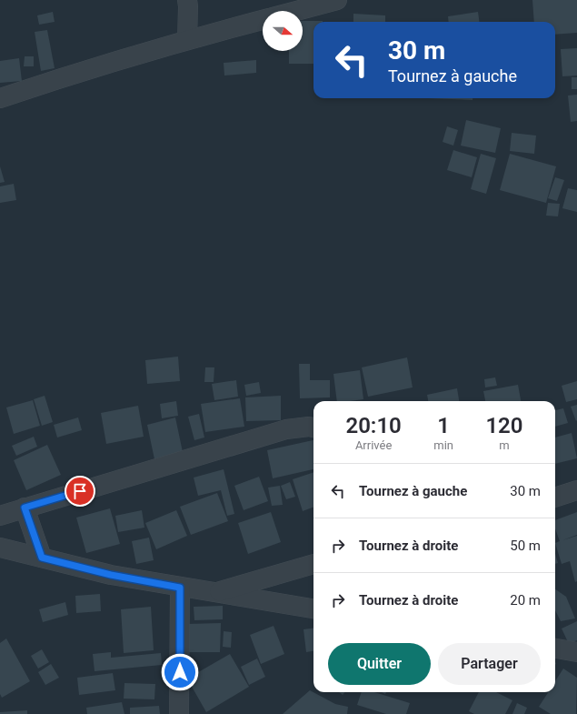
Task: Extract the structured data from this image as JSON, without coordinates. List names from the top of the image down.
{
  "north": "right",
  "page": {
    "turn": ["30 m", "Tournez à gauche"],
    "eta": [
      "20:10",
      "Arrivée",
      "1",
      "min",
      "120",
      "m"
    ],
    "list": [
      {
        "name": "Tournez à gauche",
        "value": "30 m"
      },
      {
        "name": "Tournez à droite",
        "value": "50 m"
      },
      {
        "name": "Tournez à droite",
        "value": "20 m"
      }
    ],
    "buttons": ["Quitter", "Partager"]
  }
}
